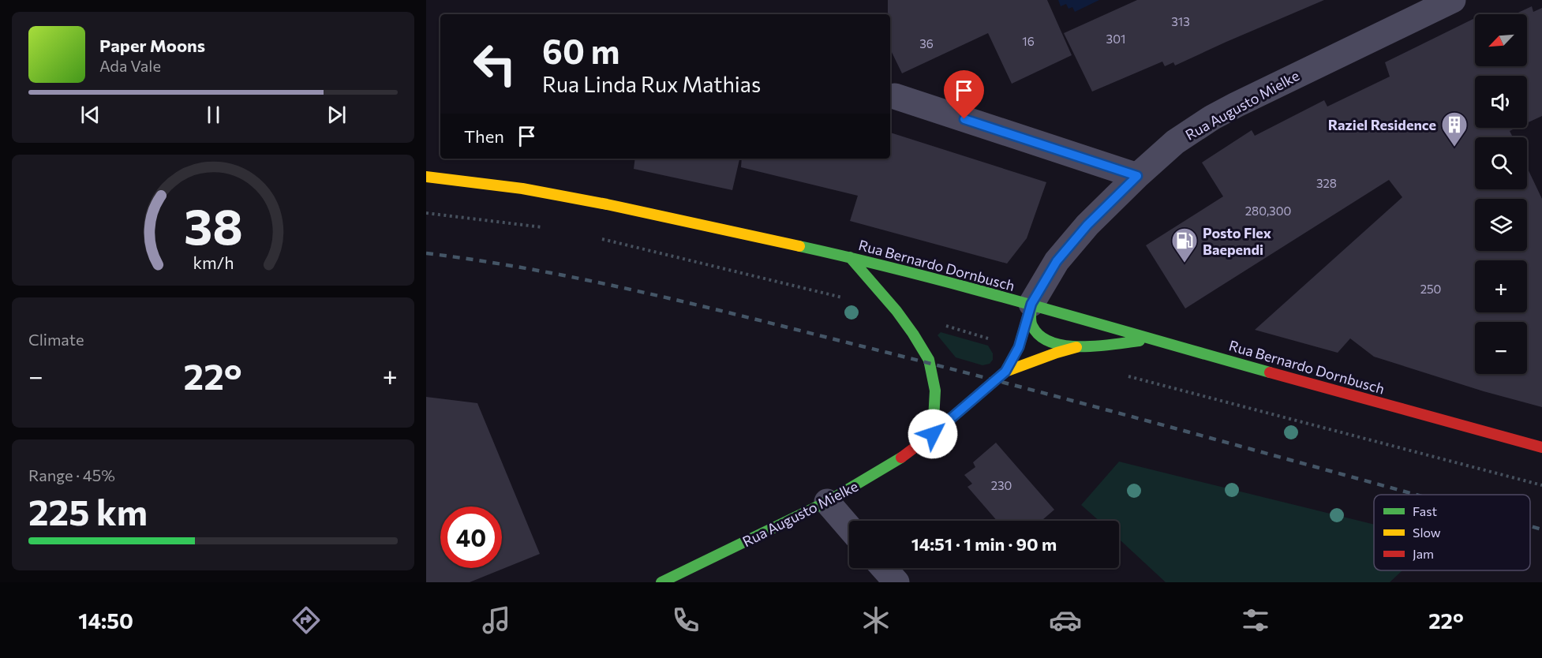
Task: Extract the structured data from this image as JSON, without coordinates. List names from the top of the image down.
{
  "streets": {
    "main road": ["Rua Augusto Mielke", "Rua Bernardo Dornbusch"]
  },
  "crossings": [
    ["Rua Augusto Mielke", "Rua Bernardo Dornbusch"]
  ],
  "places": {
    "building": ["Raziel Residence"],
    "fuel station": ["Posto Flex Baependi"]
  },
  "house_numbers": [
    "313",
    "301",
    "16",
    "36",
    "328",
    "280,300",
    "250",
    "230"
  ],
  "legend": ["Fast", "Slow", "Jam"],
  "north": "bottom left",
  "page": {
    "map_buttons": ["+", "−"],
    "turn": ["60 m", "Rua Linda Rux Mathias"],
    "song": ["Paper Moons", "Ada Vale"],
    "then": "Then",
    "tile": [
      "Climate",
      ["Range · 45%", "225 km"]
    ],
    "heat": ["−", "22°", "+"],
    "limit": "40",
    "trip": "14:51 · 1 min · 90 m",
    "tabs": ["14:50", "22°"],
    "gauge": ["38", "km/h"]
  }
}
